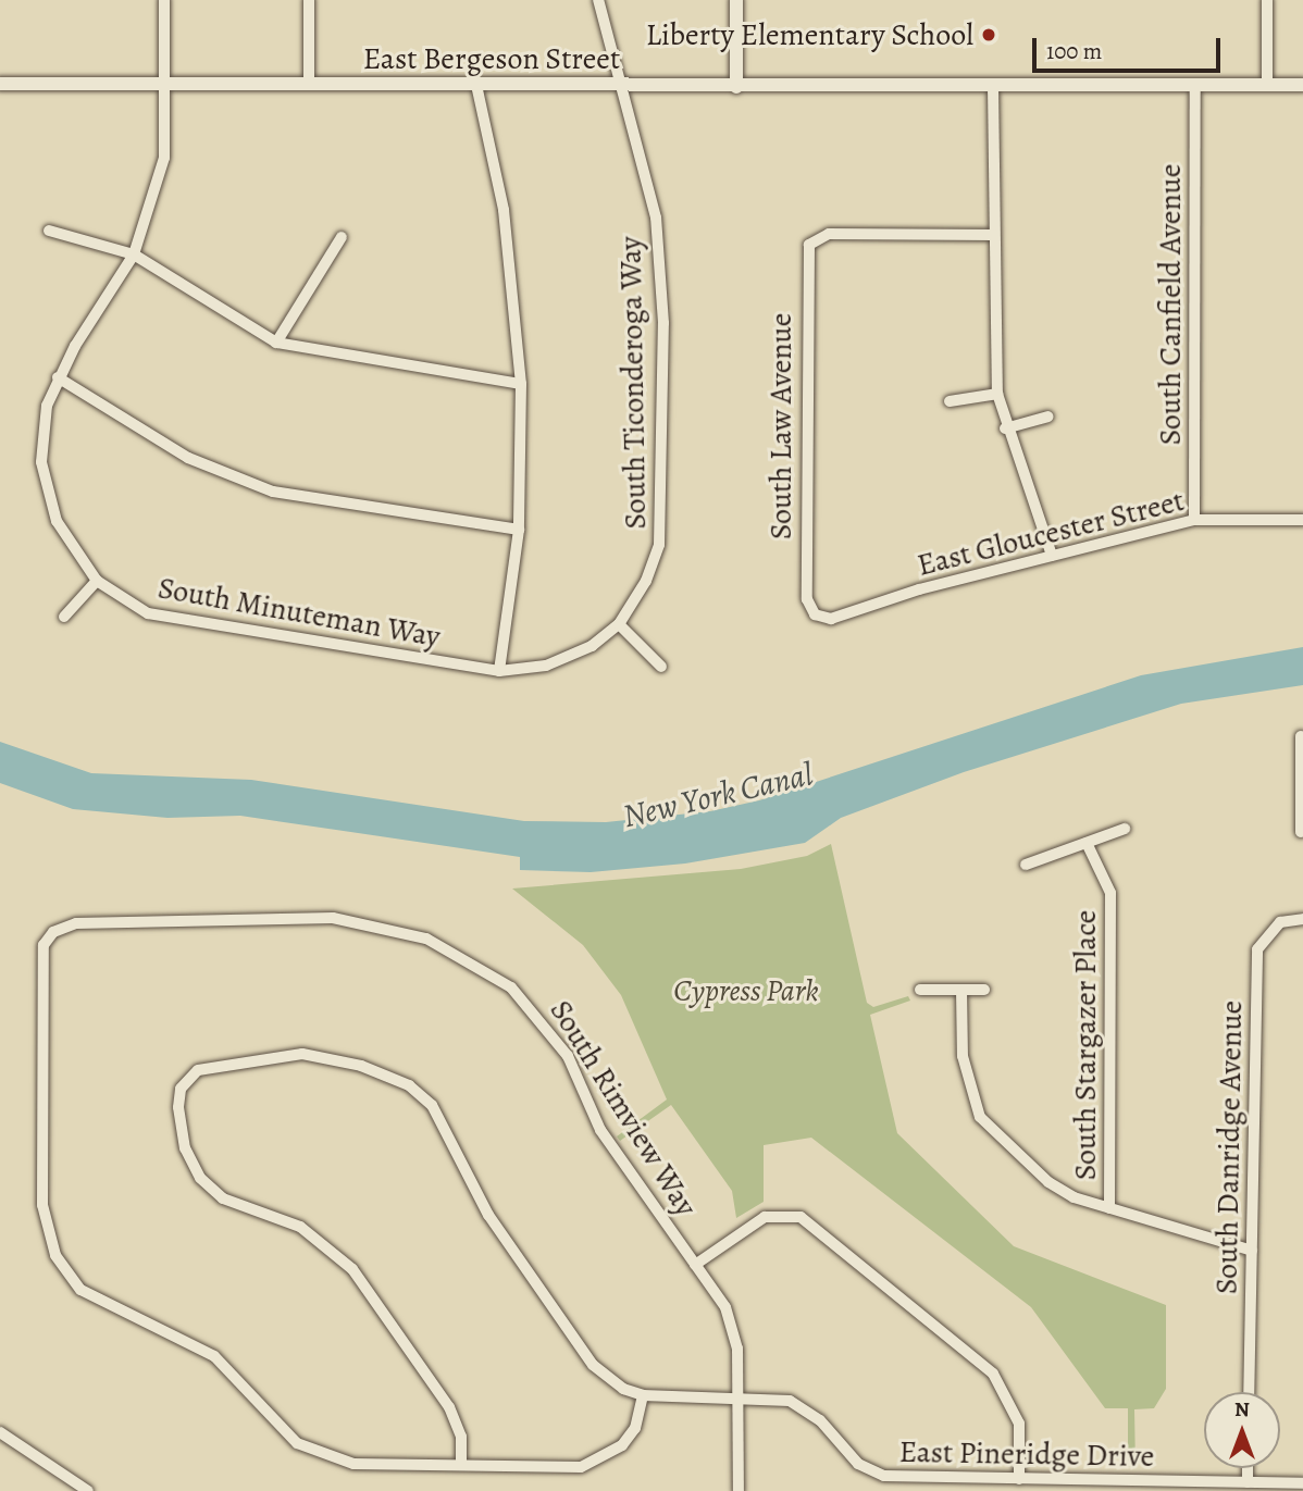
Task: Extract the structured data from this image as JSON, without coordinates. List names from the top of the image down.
{
  "streets": {
    "street": [
      "East Bergeson Street",
      "South Canfield Avenue",
      "South Ticonderoga Way",
      "South Law Avenue",
      "East Gloucester Street",
      "South Minuteman Way",
      "South Stargazer Place",
      "South Rimview Way",
      "South Danridge Avenue",
      "East Pineridge Drive"
    ]
  },
  "crossings": [
    ["East Bergeson Street", "South Canfield Avenue"],
    ["East Bergeson Street", "South Ticonderoga Way"],
    ["East Bergeson Street", "South Minuteman Way"],
    ["South Canfield Avenue", "East Gloucester Street"],
    ["South Ticonderoga Way", "South Minuteman Way"],
    ["South Law Avenue", "East Gloucester Street"],
    ["South Rimview Way", "East Pineridge Drive"]
  ],
  "water": ["New York Canal"],
  "parks": ["Cypress Park"],
  "places": ["Liberty Elementary School"],
  "scale_bar": "100 m",
  "north": "top"
}
